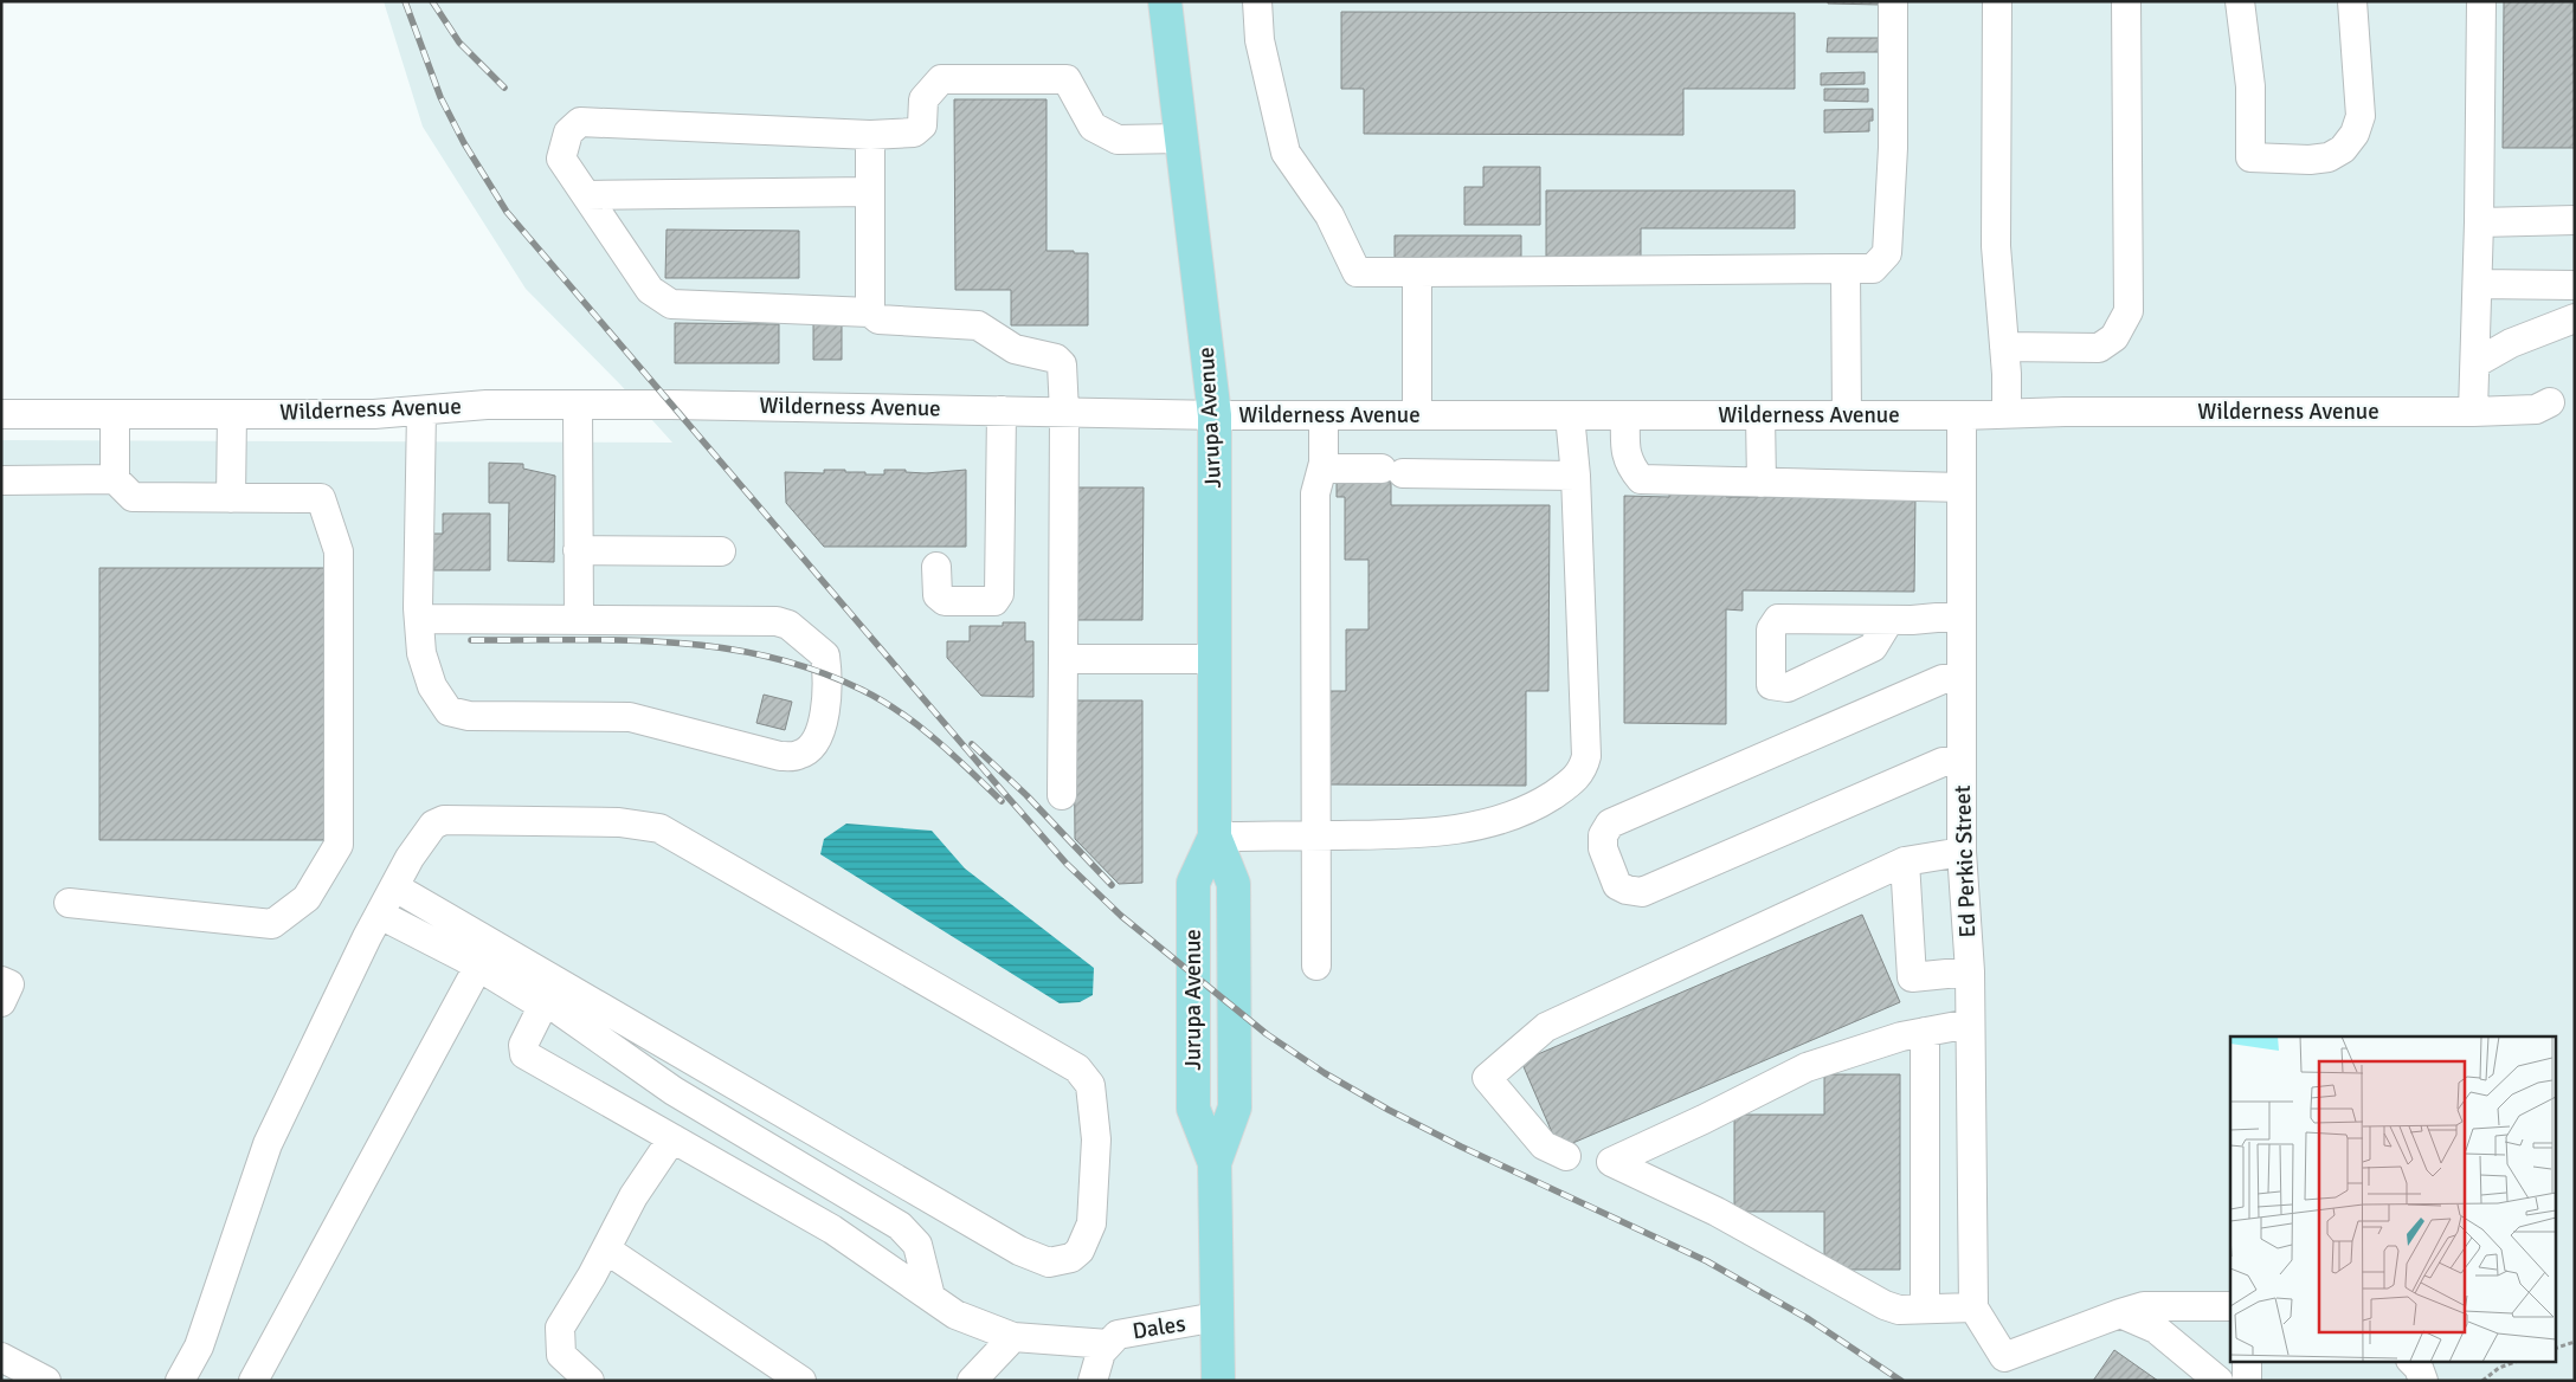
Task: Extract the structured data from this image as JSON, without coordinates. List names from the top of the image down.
{
  "streets": {
    "main road": ["Jurupa Avenue"],
    "street": ["Wilderness Avenue", "Ed Perkic Street", "Dales"]
  },
  "crossings": [
    ["Wilderness Avenue", "Jurupa Avenue"],
    ["Wilderness Avenue", "Ed Perkic Street"],
    ["Jurupa Avenue", "Dales"]
  ]
}
